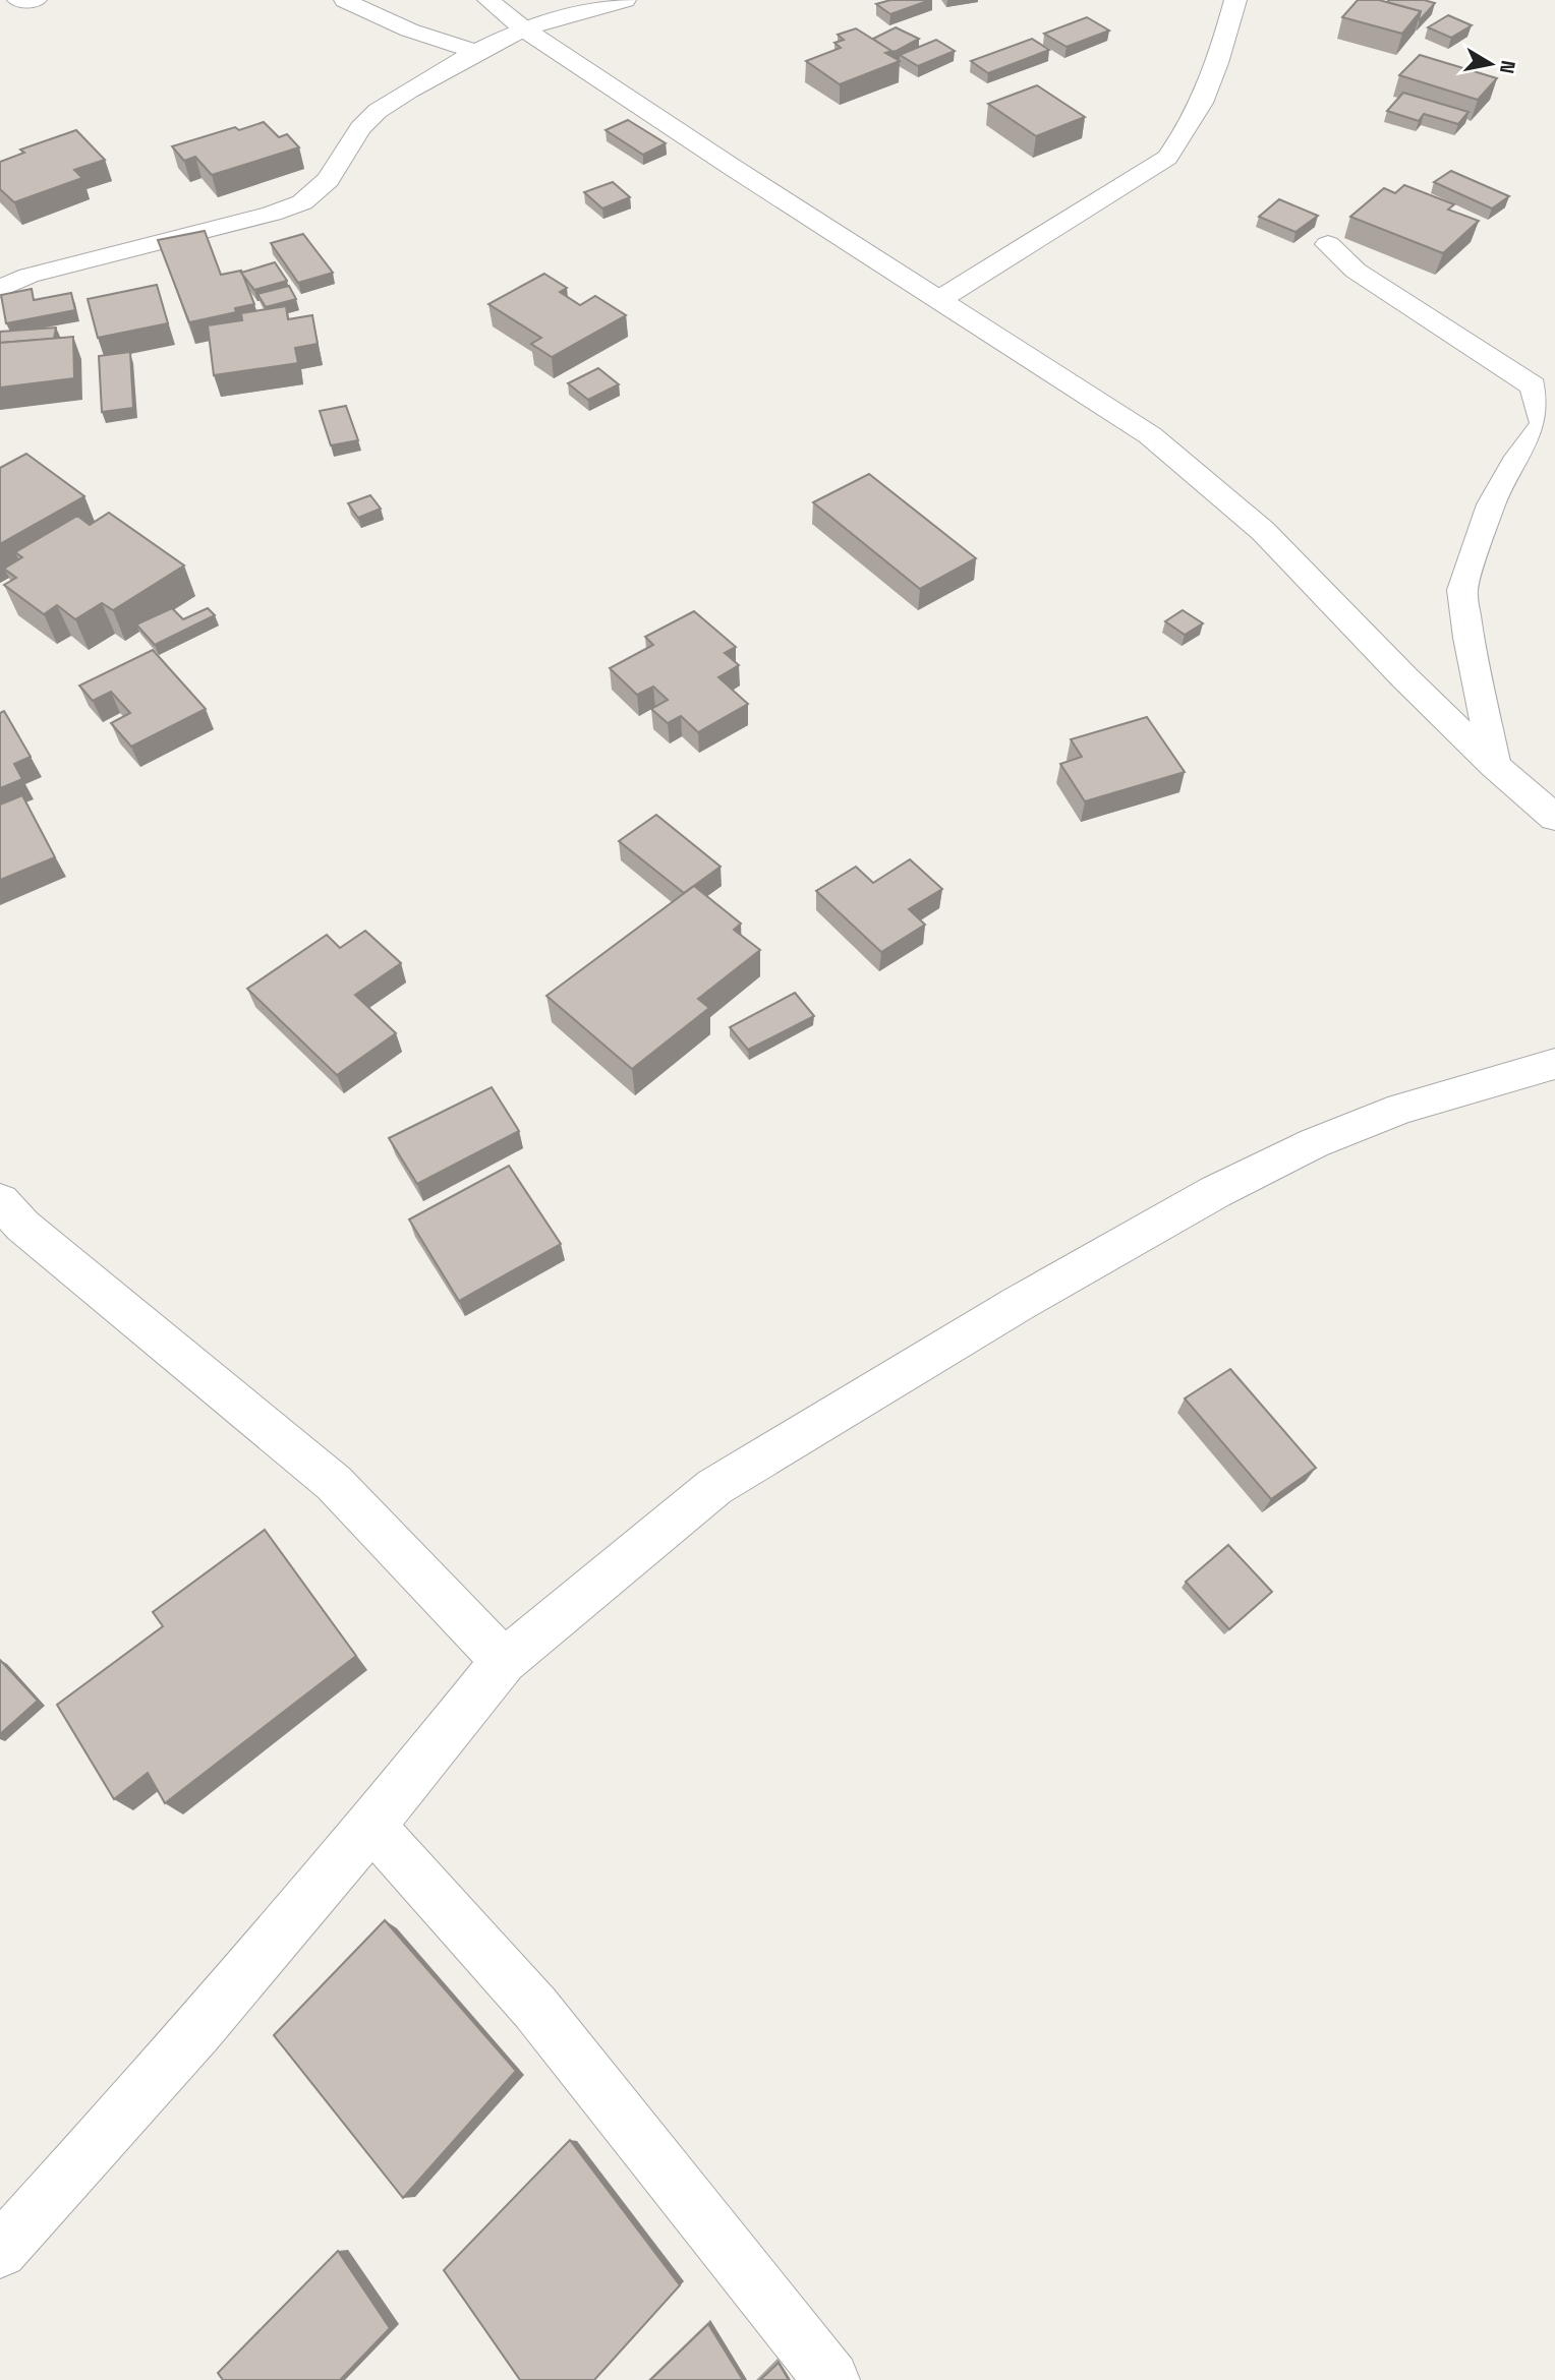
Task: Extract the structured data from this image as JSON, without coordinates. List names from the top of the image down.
{
  "north": "right"
}
